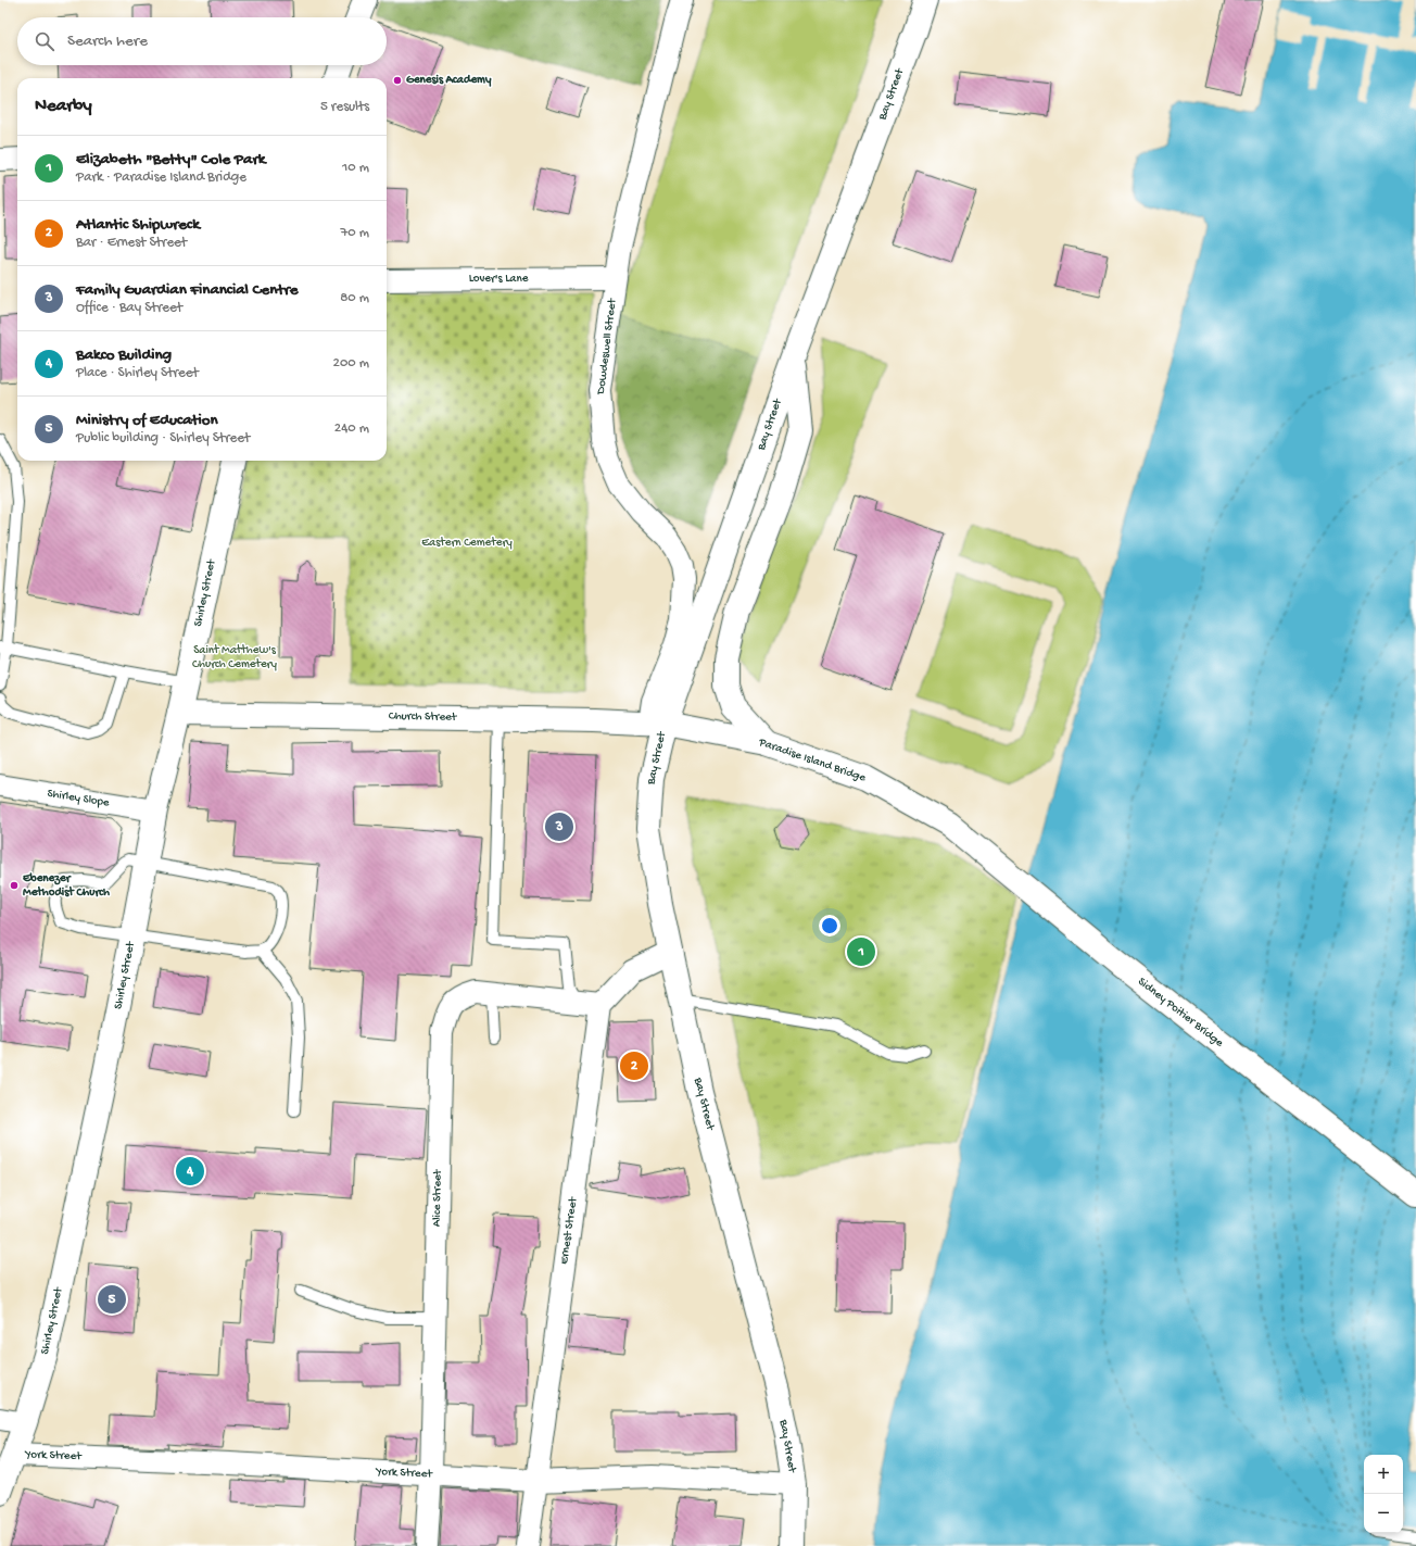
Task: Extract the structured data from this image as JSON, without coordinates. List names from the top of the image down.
{
  "streets": {
    "main road": [
      "Bay Street",
      "Shirley Street",
      "Church Street",
      "Paradise Island Bridge",
      "Sidney Poitier Bridge"
    ],
    "street": [
      "Lover's Lane",
      "Dowdeswell Street",
      "Shirley Slope",
      "Alice Street",
      "Ernest Street",
      "York Street"
    ]
  },
  "crossings": [
    ["Bay Street", "Dowdeswell Street"],
    ["Bay Street", "Church Street"],
    ["Bay Street", "Paradise Island Bridge"],
    ["Bay Street", "York Street"],
    ["Lover's Lane", "Dowdeswell Street"],
    ["Dowdeswell Street", "Church Street"],
    ["Dowdeswell Street", "Paradise Island Bridge"],
    ["Shirley Street", "Church Street"],
    ["Shirley Street", "Shirley Slope"],
    ["Shirley Street", "York Street"],
    ["Church Street", "Paradise Island Bridge"],
    ["Paradise Island Bridge", "Sidney Poitier Bridge"],
    ["Alice Street", "Ernest Street"],
    ["Alice Street", "York Street"],
    ["Ernest Street", "York Street"]
  ],
  "parks": ["Eastern Cemetery", "Saint Matthew's Church Cemetery"],
  "places": ["Genesis Academy", "Ebenezer Methodist Church"],
  "page": {
    "search": "Search here",
    "heading": ["Nearby", "5 results"],
    "list": [
      {
        "mark": "1",
        "name": "Elizabeth \"Betty\" Cole Park",
        "note": "Park · Paradise Island Bridge",
        "value": "10 m"
      },
      {
        "mark": "2",
        "name": "Atlantic Shipwreck",
        "note": "Bar · Ernest Street",
        "value": "70 m"
      },
      {
        "mark": "3",
        "name": "Family Guardian Financial Centre",
        "note": "Office · Bay Street",
        "value": "80 m"
      },
      {
        "mark": "4",
        "name": "Bakco Building",
        "note": "Place · Shirley Street",
        "value": "200 m"
      },
      {
        "mark": "5",
        "name": "Ministry of Education",
        "note": "Public building · Shirley Street",
        "value": "240 m"
      }
    ],
    "pins": [
      "3",
      "1",
      "2",
      "4",
      "5"
    ],
    "map_buttons": ["+", "−"]
  }
}
